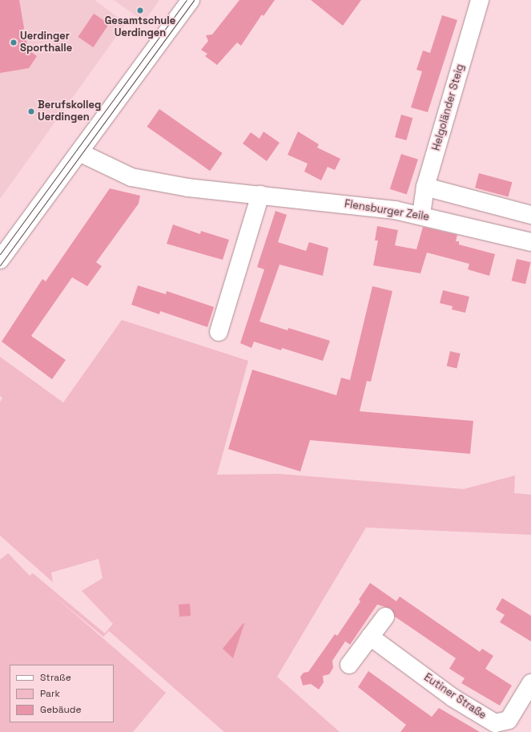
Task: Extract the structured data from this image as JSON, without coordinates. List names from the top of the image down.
{
  "streets": {
    "street": ["Helgoländer Steig", "Flensburger Zeile", "Eutiner Straße"]
  },
  "crossings": [
    ["Helgoländer Steig", "Flensburger Zeile"]
  ],
  "places": ["Gesamtschule Uerdingen", "Uerdinger Sporthalle", "Berufskolleg Uerdingen"],
  "legend": ["Straße", "Park", "Gebäude"]
}
